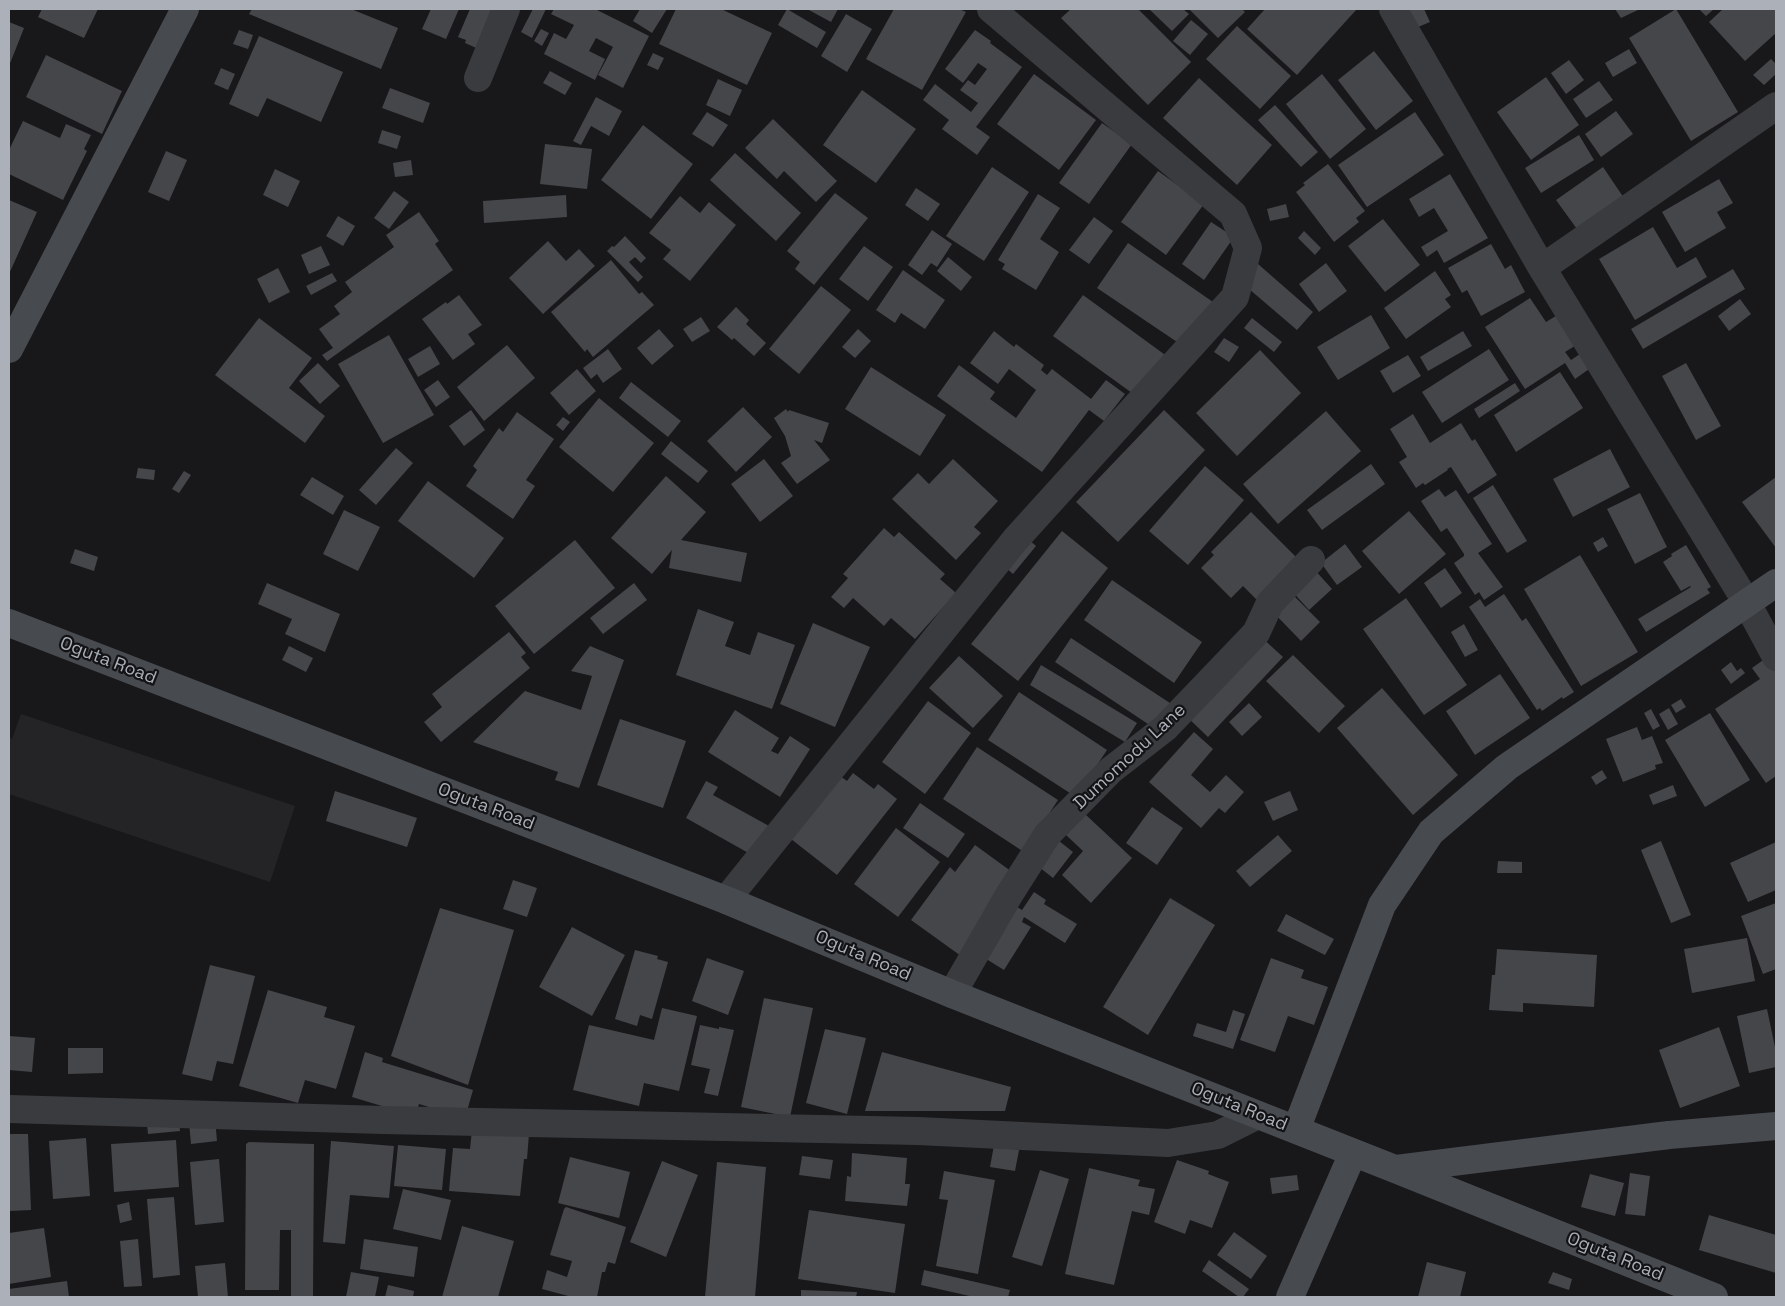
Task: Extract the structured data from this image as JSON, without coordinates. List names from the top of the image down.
{
  "streets": {
    "main road": ["Oguta Road"],
    "street": ["Dumomodu Lane"]
  },
  "crossings": [
    ["Oguta Road", "Dumomodu Lane"]
  ]
}
